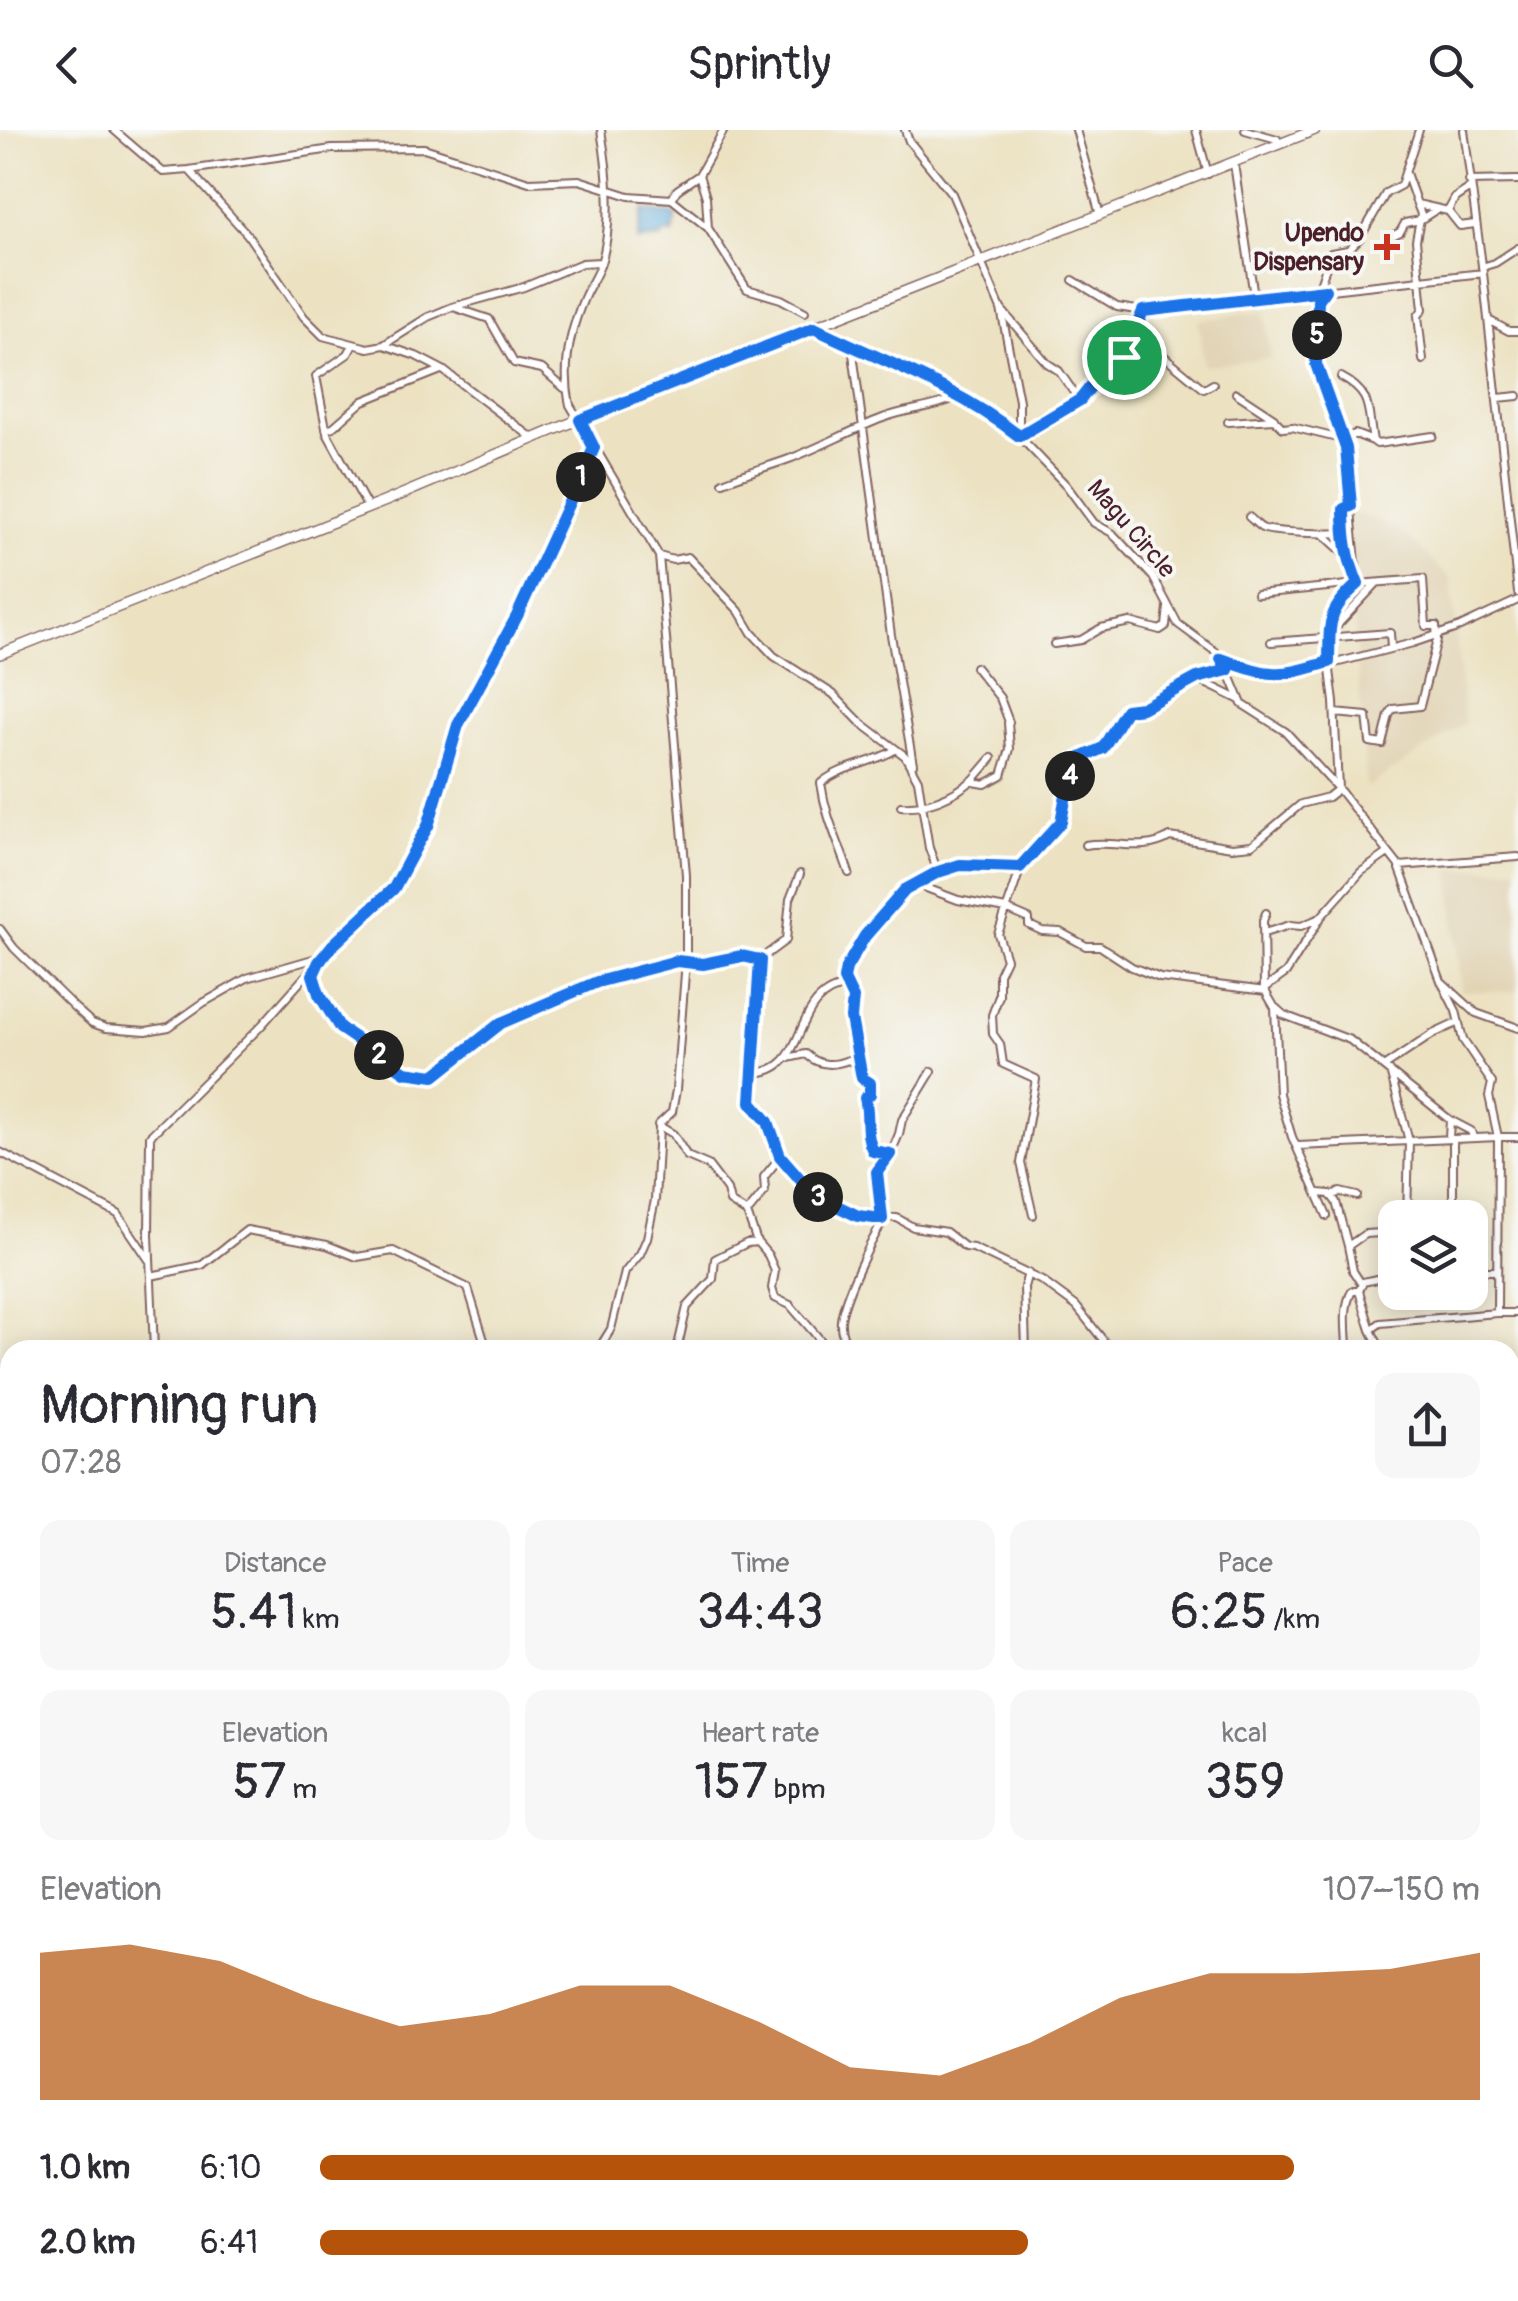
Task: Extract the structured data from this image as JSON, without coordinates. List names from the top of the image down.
{
  "streets": {
    "street": ["Magu Circle"]
  },
  "places": {
    "health": ["Upendo Dispensary"]
  },
  "page": {
    "header": "Sprintly",
    "pins": [
      "5",
      "1",
      "4",
      "2",
      "3"
    ],
    "heading": ["Morning run", "07:28"],
    "stats": [
      ["Distance", "5.41 km"],
      ["Time", "34:43"],
      ["Pace", "6:25 /km"],
      ["Elevation", "57 m"],
      ["Heart rate", "157 bpm"],
      ["kcal", "359"]
    ],
    "chart": ["Elevation", "107–150 m"],
    "list": [
      {
        "name": "1.0 km",
        "note": "6:10"
      },
      {
        "name": "2.0 km",
        "note": "6:41"
      }
    ]
  }
}
